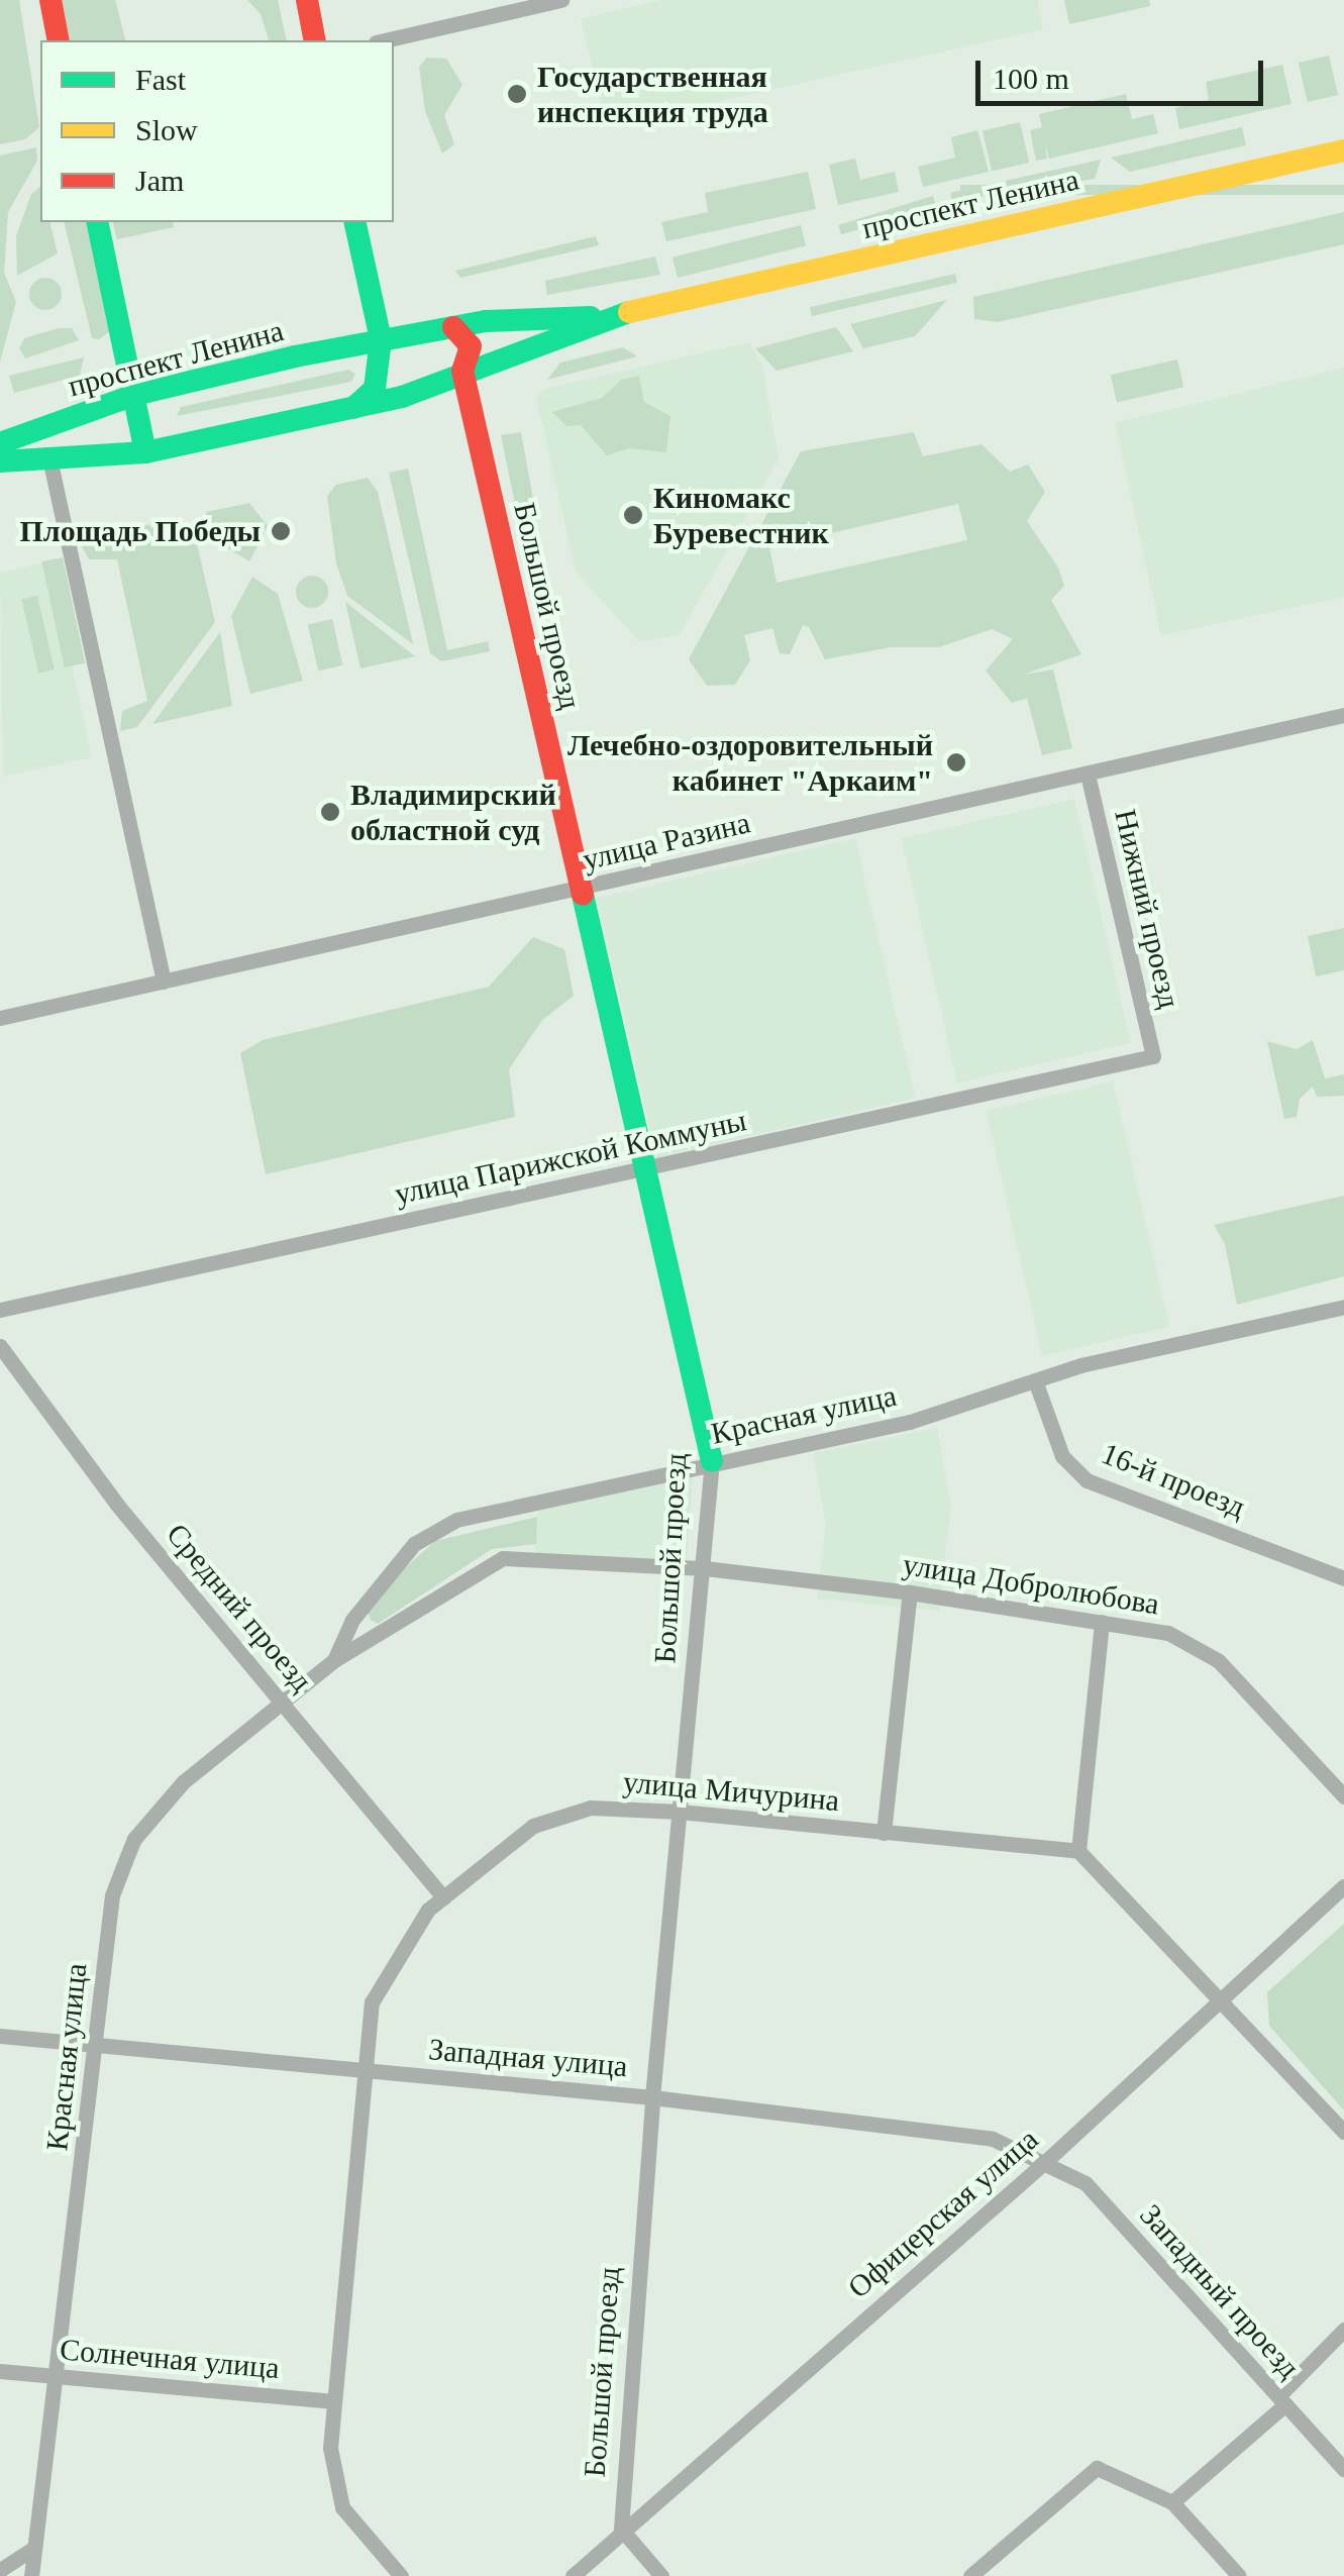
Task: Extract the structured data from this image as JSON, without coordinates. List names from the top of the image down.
{
  "streets": {
    "main road": ["проспект Ленина", "Большой проезд"],
    "street": [
      "улица Разина",
      "Нижний проезд",
      "улица Парижской Коммуны",
      "Красная улица",
      "16-й проезд",
      "улица Добролюбова",
      "Средний проезд",
      "улица Мичурина",
      "Западная улица",
      "Офицерская улица",
      "Западный проезд",
      "Солнечная улица"
    ]
  },
  "crossings": [
    ["проспект Ленина", "Большой проезд"],
    ["Большой проезд", "улица Разина"],
    ["Большой проезд", "улица Парижской Коммуны"],
    ["Большой проезд", "Красная улица"],
    ["Большой проезд", "улица Добролюбова"],
    ["Большой проезд", "улица Мичурина"],
    ["Большой проезд", "Западная улица"],
    ["Большой проезд", "Офицерская улица"],
    ["улица Разина", "Нижний проезд"],
    ["Нижний проезд", "улица Парижской Коммуны"],
    ["Красная улица", "16-й проезд"],
    ["Красная улица", "улица Добролюбова"],
    ["Красная улица", "Средний проезд"],
    ["Красная улица", "Западная улица"],
    ["Красная улица", "Солнечная улица"],
    ["Средний проезд", "улица Мичурина"],
    ["улица Мичурина", "Западная улица"],
    ["улица Мичурина", "Солнечная улица"],
    ["Западная улица", "Офицерская улица"],
    ["Западная улица", "Западный проезд"],
    ["Офицерская улица", "Западный проезд"]
  ],
  "places": [
    "Государственная инспекция труда",
    "Киномакс Буревестник",
    "Площадь Победы",
    "Лечебно-оздоровительный кабинет \"Аркаим\"",
    "Владимирский областной суд"
  ],
  "legend": ["Fast", "Slow", "Jam"],
  "scale_bar": "100 m"
}
